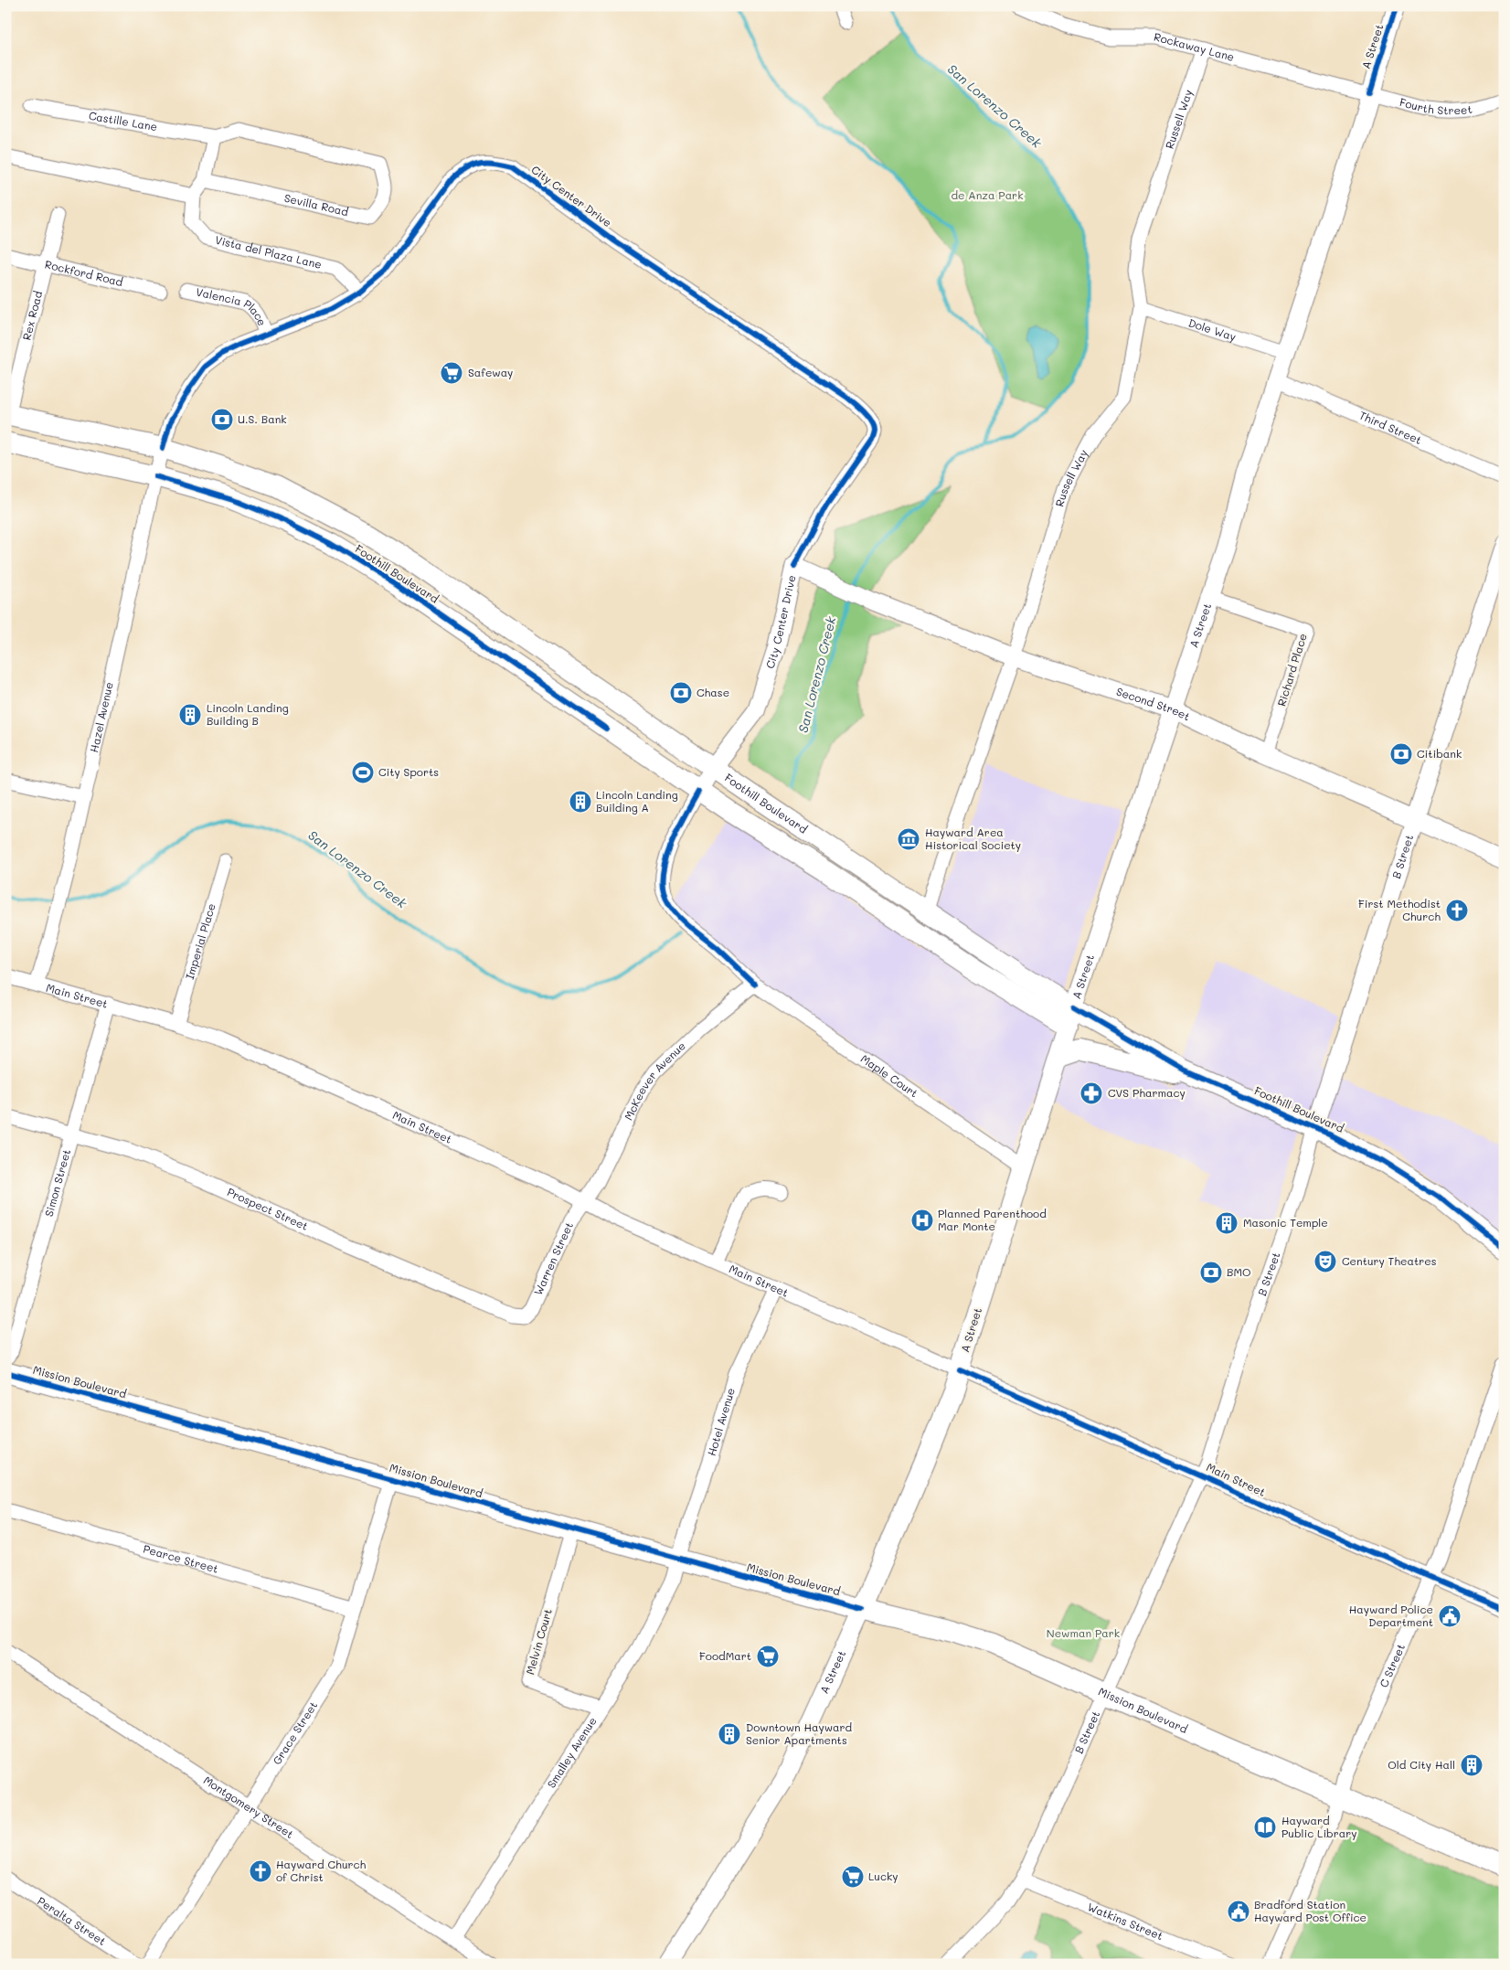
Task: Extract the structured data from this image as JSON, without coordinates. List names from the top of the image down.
{
  "streets": {
    "main road": ["A Street", "Foothill Boulevard", "Mission Boulevard"],
    "street": [
      "Rockaway Lane",
      "Fourth Street",
      "Russell Way",
      "Castille Lane",
      "City Center Drive",
      "Sevilla Road",
      "Vista del Plaza Lane",
      "Rockford Road",
      "Valencia Place",
      "Rex Road",
      "Dole Way",
      "Third Street",
      "Richard Place",
      "Second Street",
      "Hazel Avenue",
      "B Street",
      "Imperial Place",
      "Main Street",
      "Maple Court",
      "McKeever Avenue",
      "Simon Street",
      "Prospect Street",
      "Warren Street",
      "Hotel Avenue",
      "Pearce Street",
      "Melvin Court",
      "C Street",
      "Grace Street",
      "Smalley Avenue",
      "Montgomery Street",
      "Peralta Street",
      "Watkins Street"
    ]
  },
  "crossings": [
    ["A Street", "Rockaway Lane"],
    ["A Street", "Fourth Street"],
    ["A Street", "Dole Way"],
    ["A Street", "Third Street"],
    ["A Street", "Foothill Boulevard"],
    ["A Street", "Richard Place"],
    ["A Street", "Second Street"],
    ["A Street", "Main Street"],
    ["A Street", "Maple Court"],
    ["A Street", "Mission Boulevard"],
    ["Rockaway Lane", "Fourth Street"],
    ["Rockaway Lane", "Russell Way"],
    ["Russell Way", "Dole Way"],
    ["Russell Way", "Foothill Boulevard"],
    ["Russell Way", "Second Street"],
    ["Castille Lane", "Sevilla Road"],
    ["City Center Drive", "Vista del Plaza Lane"],
    ["City Center Drive", "Valencia Place"],
    ["City Center Drive", "Foothill Boulevard"],
    ["City Center Drive", "Second Street"],
    ["City Center Drive", "Hazel Avenue"],
    ["City Center Drive", "Maple Court"],
    ["City Center Drive", "McKeever Avenue"],
    ["Rockford Road", "Rex Road"],
    ["Rex Road", "Foothill Boulevard"],
    ["Foothill Boulevard", "Hazel Avenue"],
    ["Foothill Boulevard", "B Street"],
    ["Richard Place", "Second Street"],
    ["Second Street", "B Street"],
    ["Hazel Avenue", "Main Street"],
    ["B Street", "Main Street"],
    ["B Street", "Mission Boulevard"],
    ["B Street", "Watkins Street"],
    ["Imperial Place", "Main Street"],
    ["Main Street", "McKeever Avenue"],
    ["Main Street", "Simon Street"],
    ["Main Street", "Warren Street"],
    ["Main Street", "Hotel Avenue"],
    ["Main Street", "C Street"],
    ["Maple Court", "McKeever Avenue"],
    ["McKeever Avenue", "Warren Street"],
    ["Simon Street", "Prospect Street"],
    ["Prospect Street", "Warren Street"],
    ["Mission Boulevard", "Hotel Avenue"],
    ["Mission Boulevard", "Melvin Court"],
    ["Mission Boulevard", "C Street"],
    ["Mission Boulevard", "Grace Street"],
    ["Mission Boulevard", "Smalley Avenue"],
    ["Hotel Avenue", "Smalley Avenue"],
    ["Pearce Street", "Grace Street"],
    ["Melvin Court", "Smalley Avenue"],
    ["Grace Street", "Montgomery Street"],
    ["Smalley Avenue", "Montgomery Street"]
  ],
  "water": ["San Lorenzo Creek"],
  "parks": ["de Anza Park", "Newman Park"],
  "places": {
    "supermarket": ["Safeway", "FoodMart", "Lucky"],
    "bank": [
      "U.S. Bank",
      "Chase",
      "Citibank",
      "BMO"
    ],
    "building": [
      "Lincoln Landing Building B",
      "Lincoln Landing Building A",
      "Masonic Temple",
      "Downtown Hayward Senior Apartments",
      "Old City Hall"
    ],
    "sports": ["City Sports"],
    "museum": ["Hayward Area Historical Society"],
    "church": ["First Methodist Church", "Hayward Church of Christ"],
    "pharmacy": ["CVS Pharmacy"],
    "hospital": ["Planned Parenthood Mar Monte"],
    "theatre": ["Century Theatres"],
    "public building": ["Hayward Police Department", "Bradford Station Hayward Post Office"],
    "library": ["Hayward Public Library"]
  }
}
